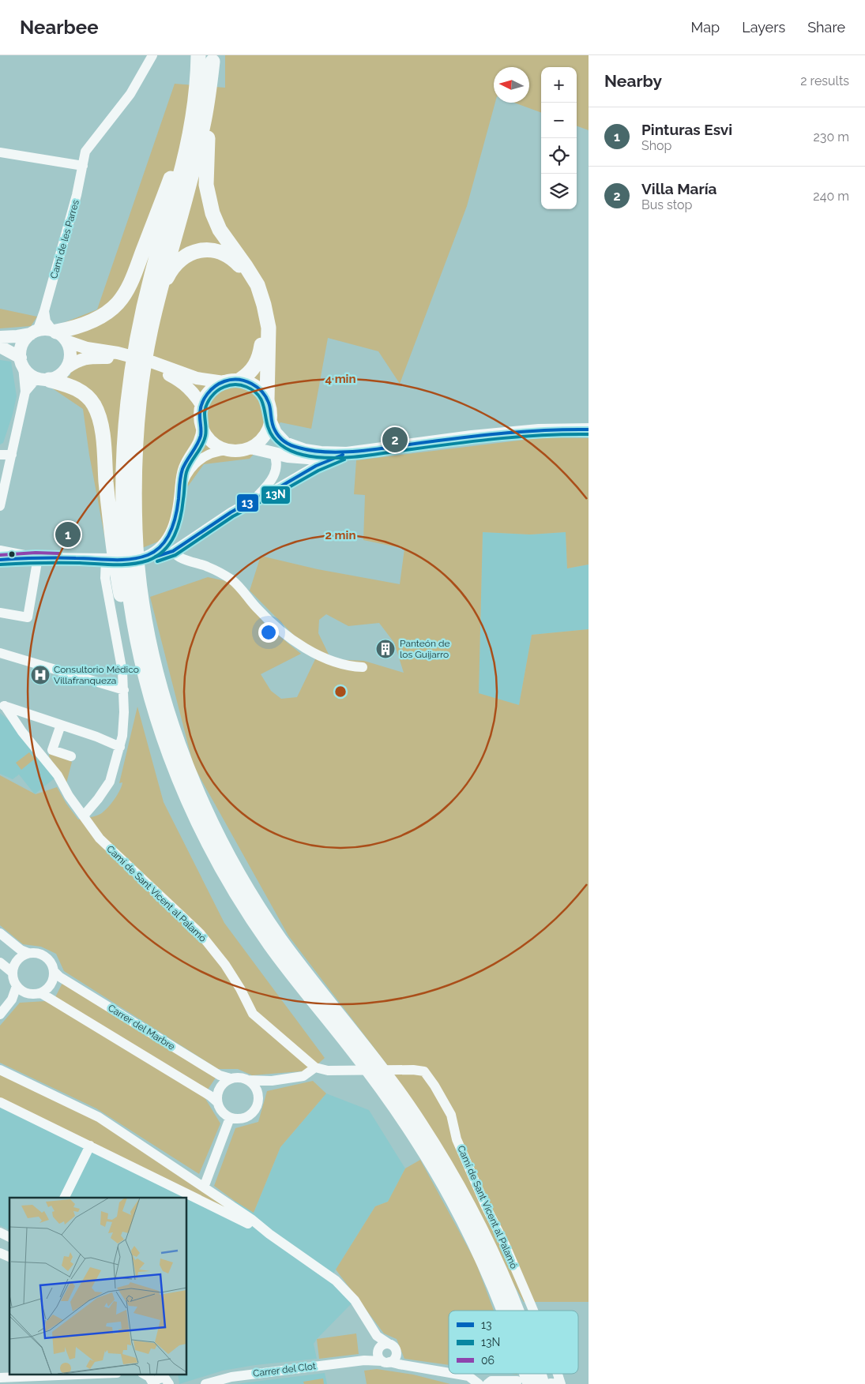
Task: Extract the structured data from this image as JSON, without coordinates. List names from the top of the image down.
{
  "streets": {
    "street": [
      "Camí de les Parres",
      "Camí de Sant Vicent al Palamó",
      "Carrer del Marbre",
      "Carrer del Clot"
    ]
  },
  "places": {
    "building": ["Panteón de los Guijarro"],
    "hospital": ["Consultorio Médico Villafranqueza"]
  },
  "lines": ["transit line 13", "transit line 13N", "transit line 06"],
  "legend": ["13", "13N", "06"],
  "north": "left",
  "page": {
    "header": "Nearbee",
    "nav": ["Map", "Layers", "Share"],
    "heading": ["Nearby", "2 results"],
    "map_buttons": ["+", "−"],
    "list": [
      {
        "mark": "1",
        "name": "Pinturas Esvi",
        "note": "Shop",
        "value": "230 m"
      },
      {
        "mark": "2",
        "name": "Villa María",
        "note": "Bus stop",
        "value": "240 m"
      }
    ],
    "pins": ["2", "1"]
  },
  "rings": ["4 min", "2 min"]
}
